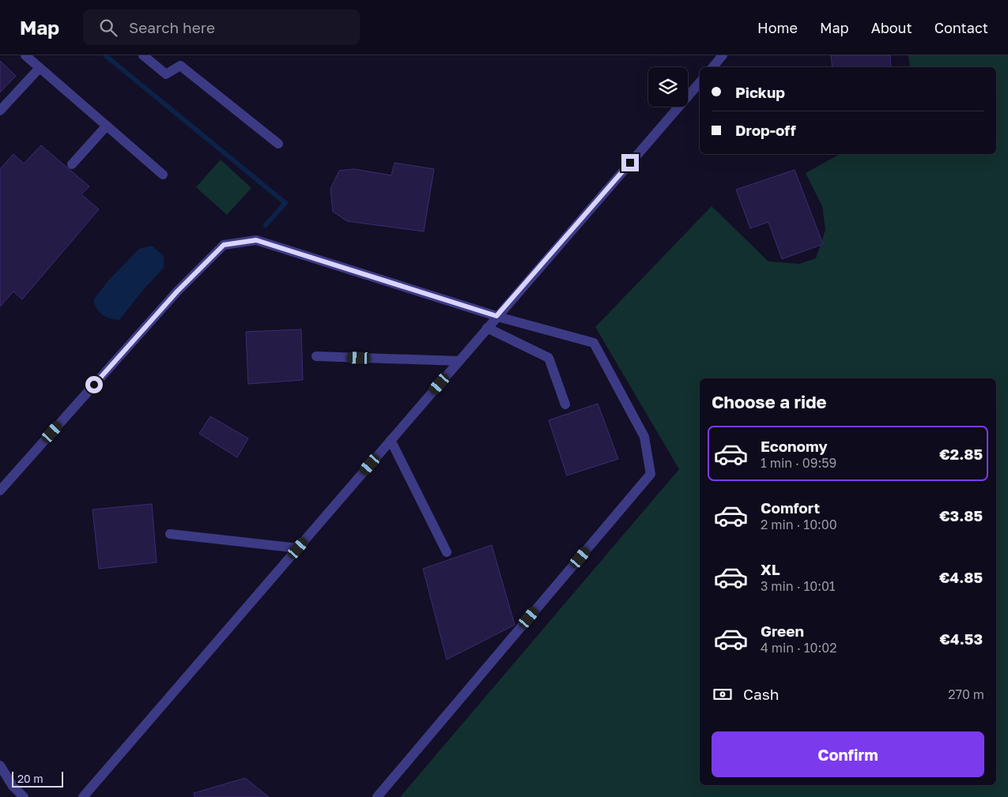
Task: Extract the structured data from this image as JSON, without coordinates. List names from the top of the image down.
{
  "scale_bar": "20 m",
  "page": {
    "header": "Map",
    "search": "Search here",
    "nav": [
      "Home",
      "Map",
      "About",
      "Contact"
    ],
    "banner": ["Pickup", "Drop-off"],
    "heading": "Choose a ride",
    "list": [
      {
        "name": "Economy",
        "note": "1 min · 09:59",
        "value": "€2.85"
      },
      {
        "name": "Comfort",
        "note": "2 min · 10:00",
        "value": "€3.85"
      },
      {
        "name": "XL",
        "note": "3 min · 10:01",
        "value": "€4.85"
      },
      {
        "name": "Green",
        "note": "4 min · 10:02",
        "value": "€4.53"
      }
    ],
    "pay": ["Cash", "270 m"],
    "buttons": "Confirm",
    "scale": "20 m"
  }
}
